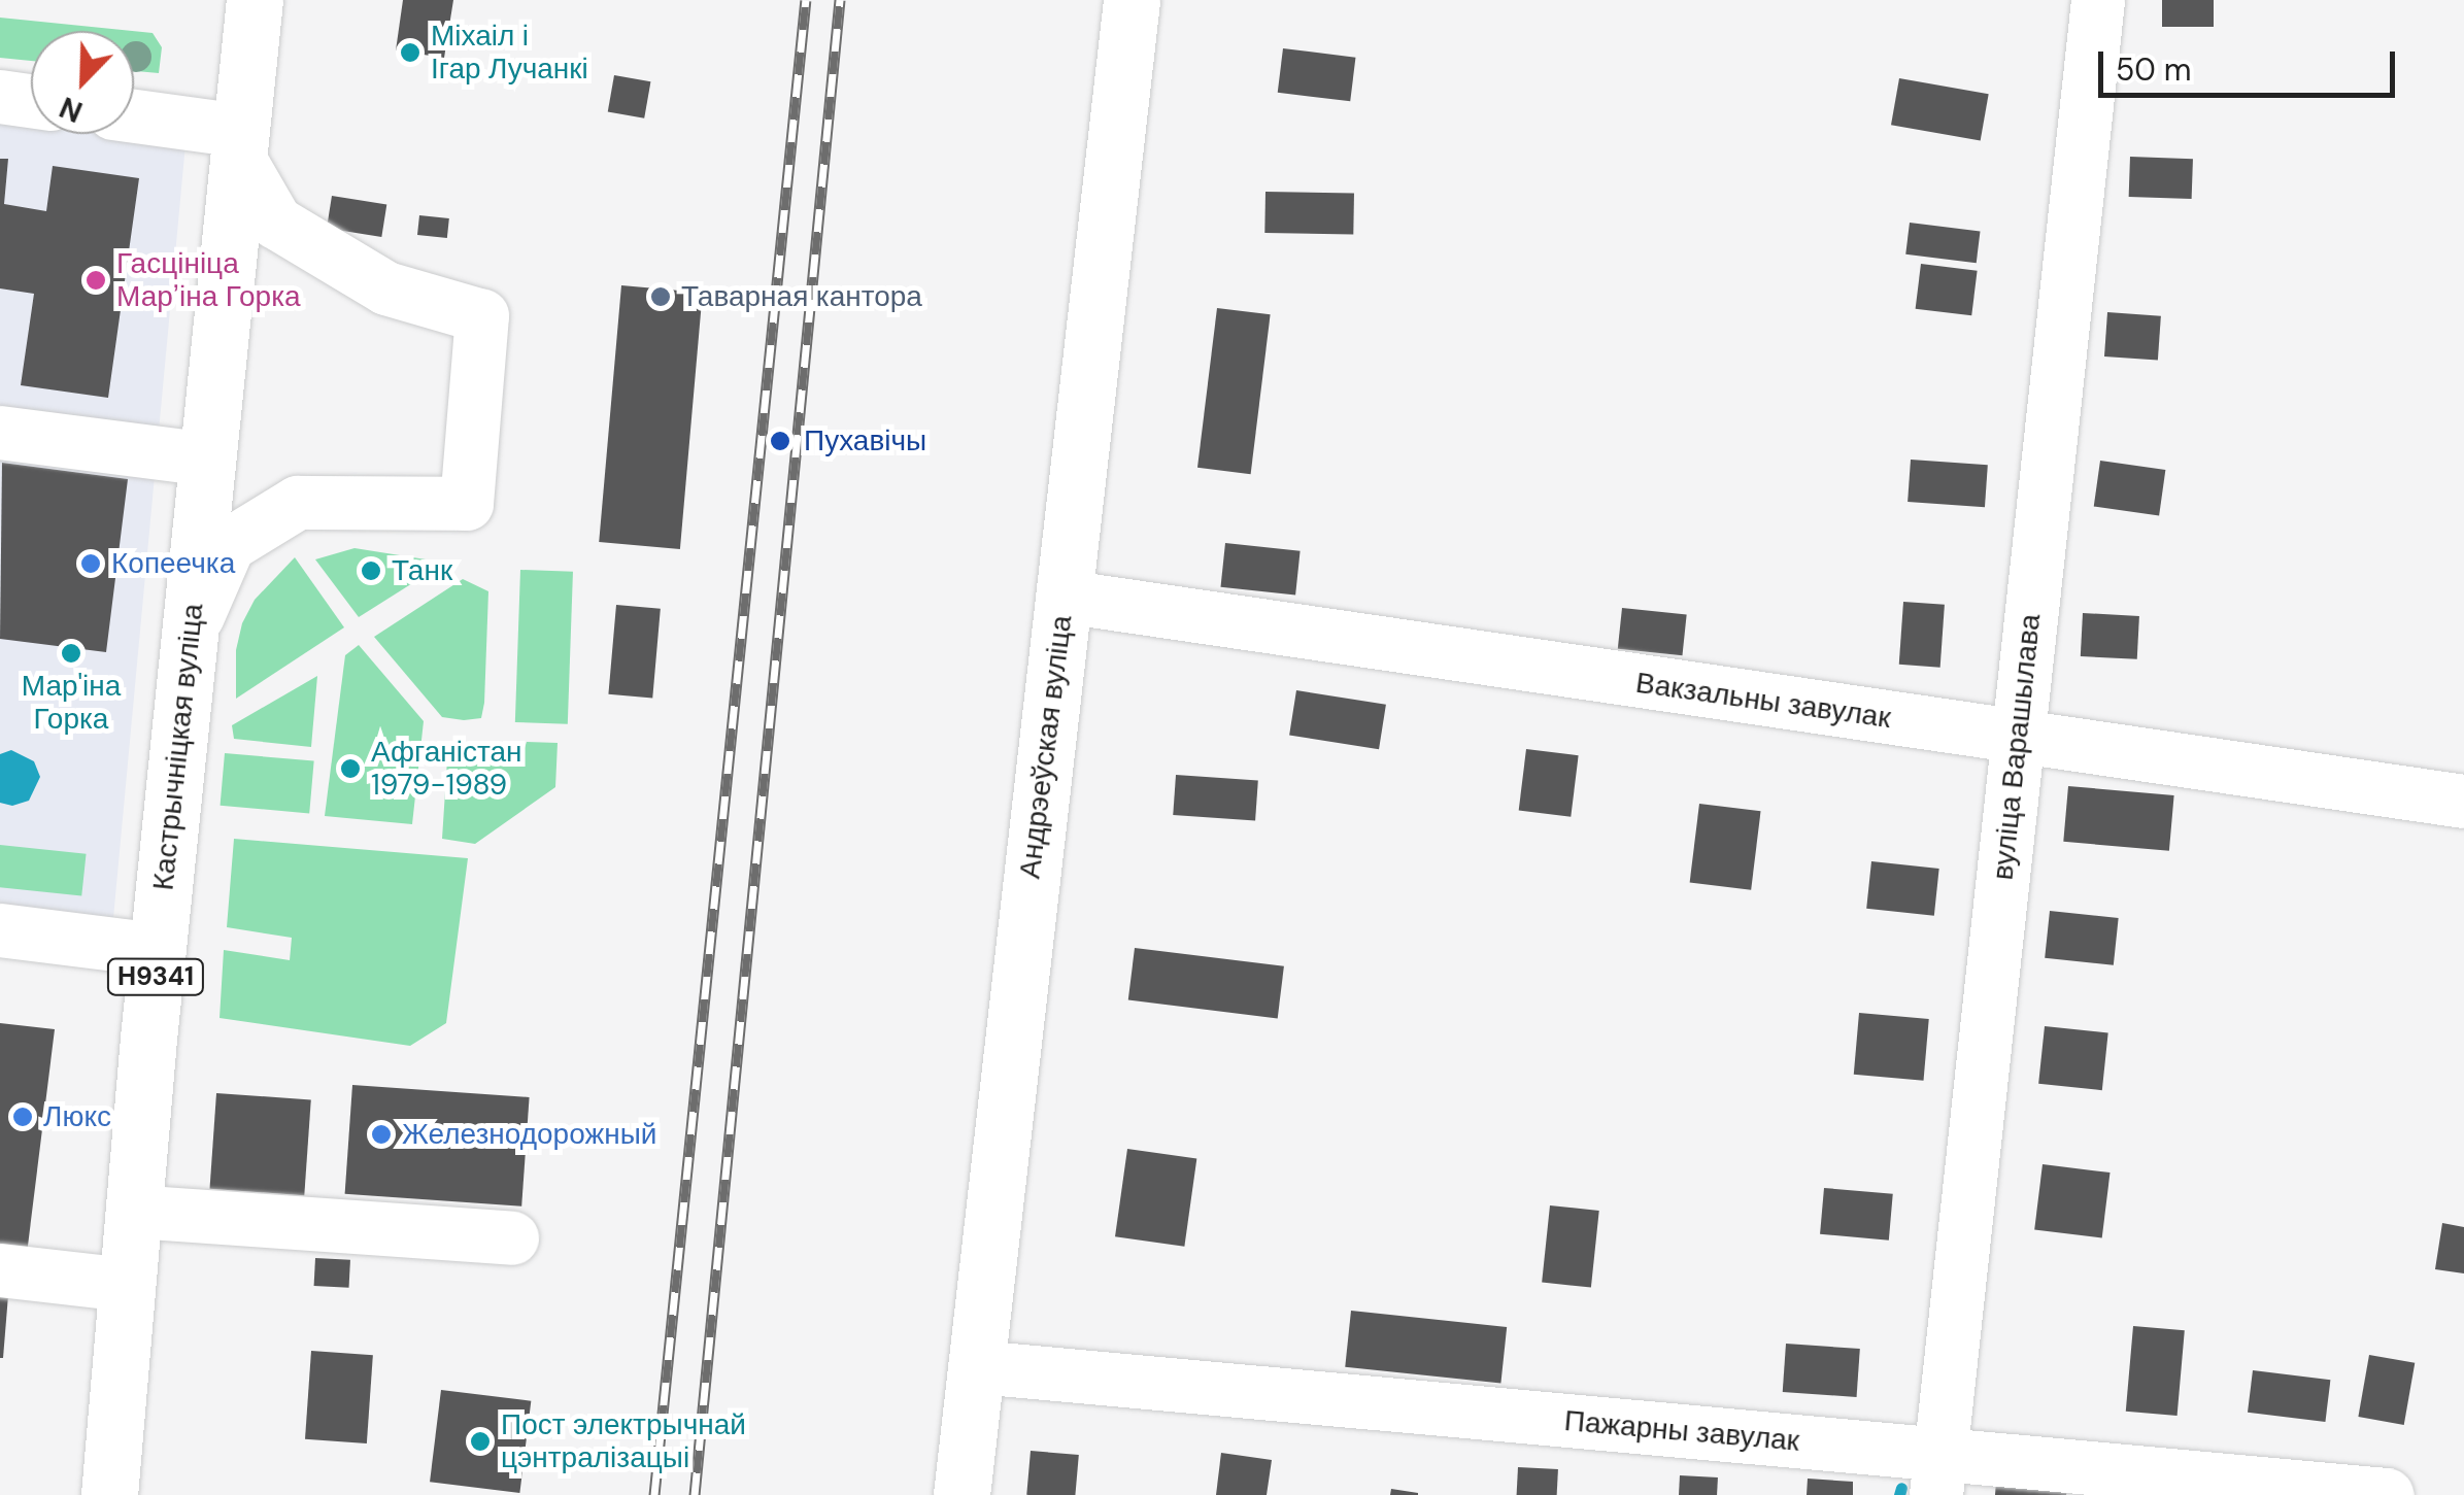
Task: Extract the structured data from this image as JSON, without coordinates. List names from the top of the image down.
{
  "streets": {
    "main road": ["Кастрычніцкая вуліца", "Андрэеўская вуліца", "Н9341"],
    "street": ["Вакзальны завулак", "вуліца Варашылава", "Пажарны завулак"]
  },
  "crossings": [
    ["Вакзальны завулак", "Андрэеўская вуліца"],
    ["Вакзальны завулак", "вуліца Варашылава"],
    ["Андрэеўская вуліца", "Пажарны завулак"],
    ["вуліца Варашылава", "Пажарны завулак"]
  ],
  "places": [
    "Міхаіл і Ігар Лучанкі",
    "Гасцініца Марʼіна Горка",
    "Таварная кантора",
    "Пухавічы",
    "Копеечка",
    "Танк",
    "Мар'іна Горка",
    "Афганістан 1979-1989",
    "Люкс",
    "Железнодорожный",
    "Пост электрычнай цэнтралізацыі"
  ],
  "scale_bar": "50 m",
  "north": "bottom left"
}
